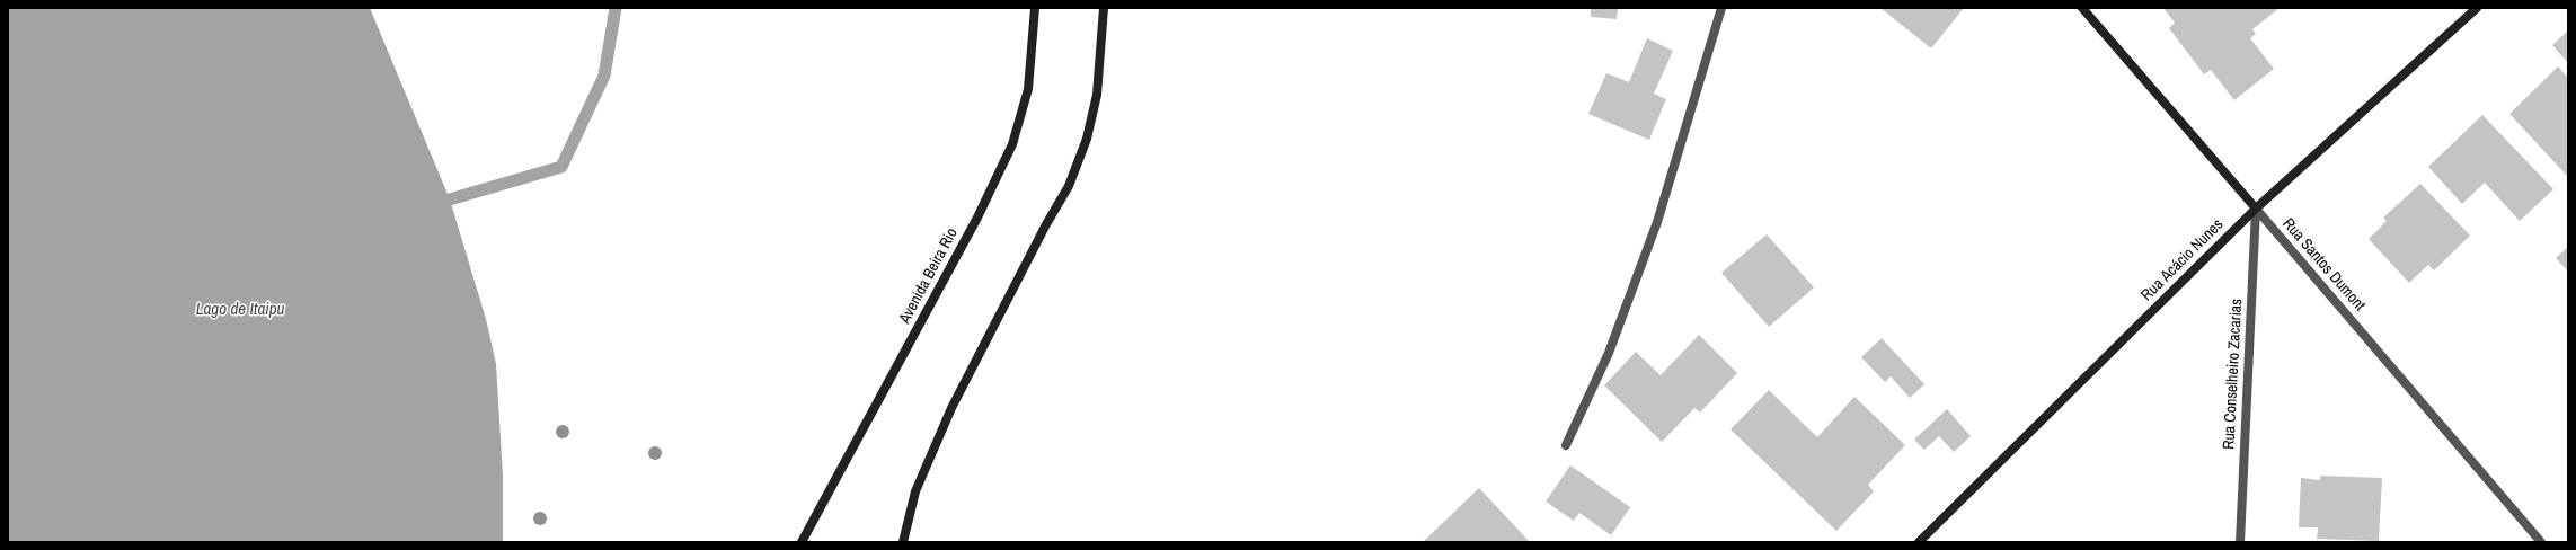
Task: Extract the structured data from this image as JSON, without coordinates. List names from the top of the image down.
{
  "streets": {
    "street": [
      "Rua Acácio Nunes",
      "Rua Santos Dumont",
      "Avenida Beira Rio",
      "Rua Conselheiro Zacarias"
    ]
  },
  "crossings": [
    ["Rua Acácio Nunes", "Rua Santos Dumont"],
    ["Rua Acácio Nunes", "Rua Conselheiro Zacarias"],
    ["Rua Santos Dumont", "Rua Conselheiro Zacarias"]
  ],
  "water": ["Lago de Itaipu"]
}
